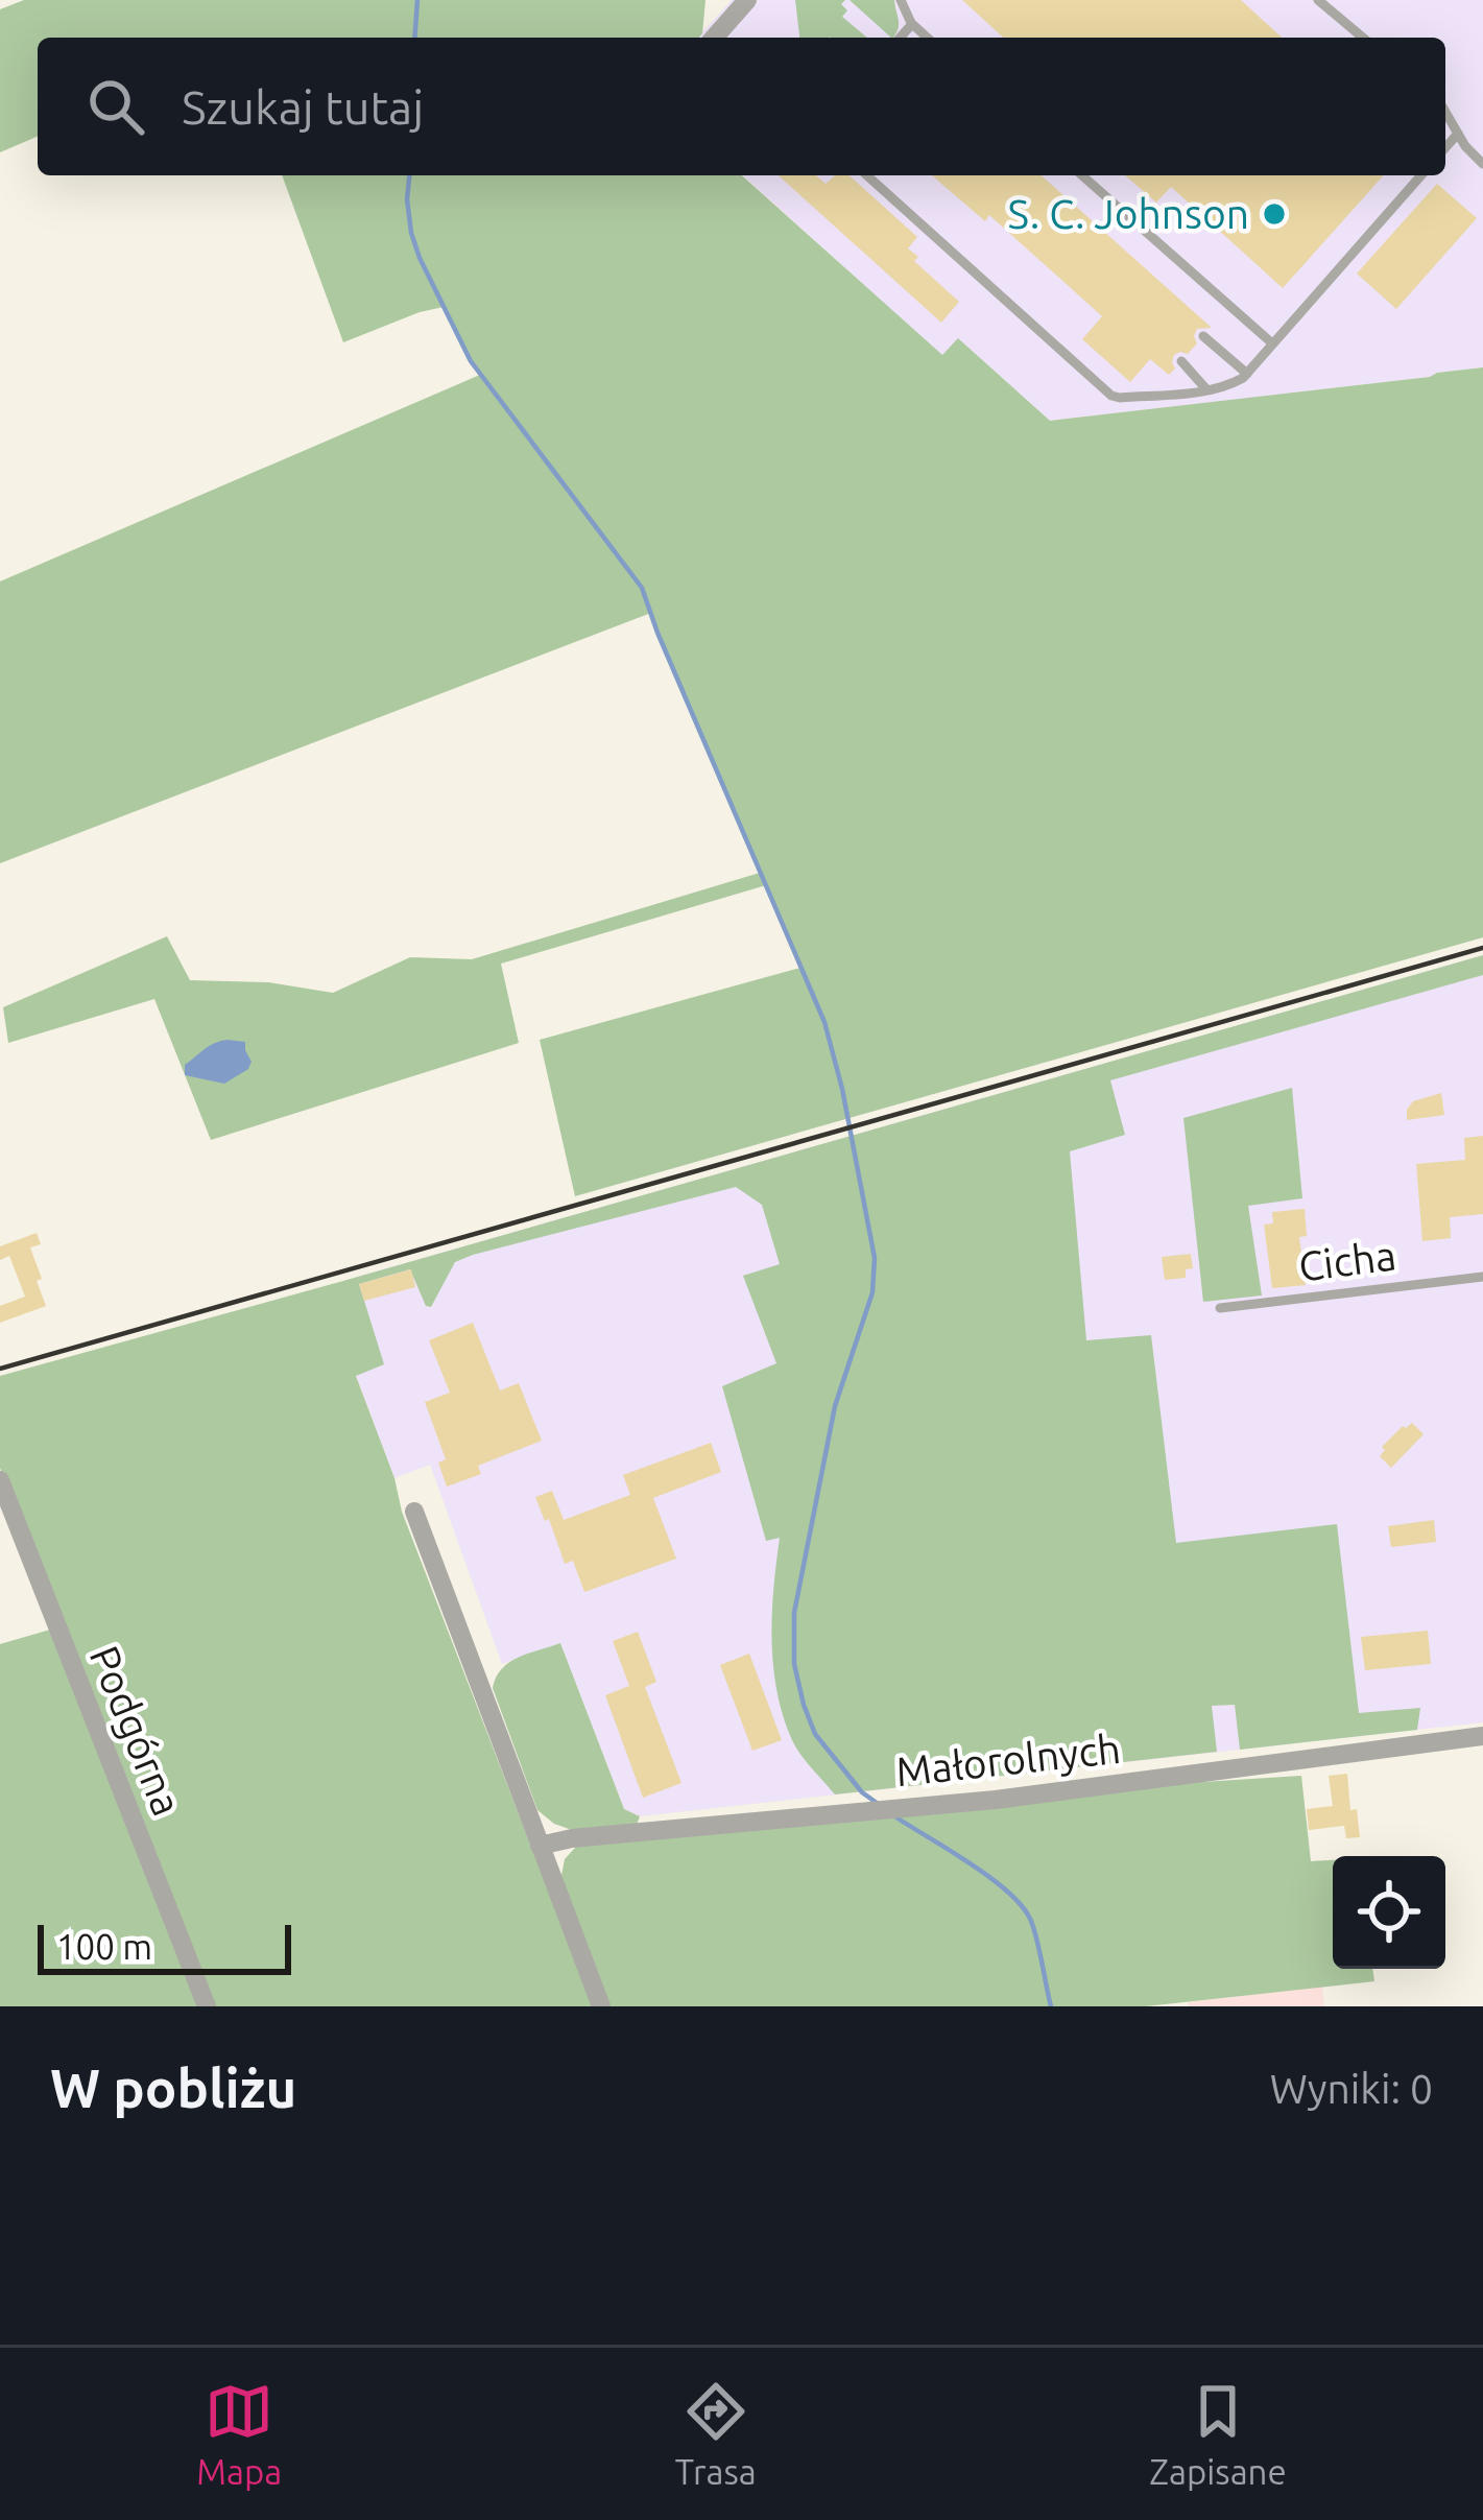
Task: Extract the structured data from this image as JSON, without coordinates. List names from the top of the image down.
{
  "streets": {
    "street": ["Podgórna", "Małorolnych"],
    "lane": ["Cicha"]
  },
  "places": ["S. C. Johnson"],
  "scale_bar": "100 m",
  "page": {
    "search": "Szukaj tutaj",
    "scale": "100 m",
    "heading": ["W pobliżu", "Wyniki: 0"],
    "nav": ["Mapa", "Trasa", "Zapisane"]
  }
}
